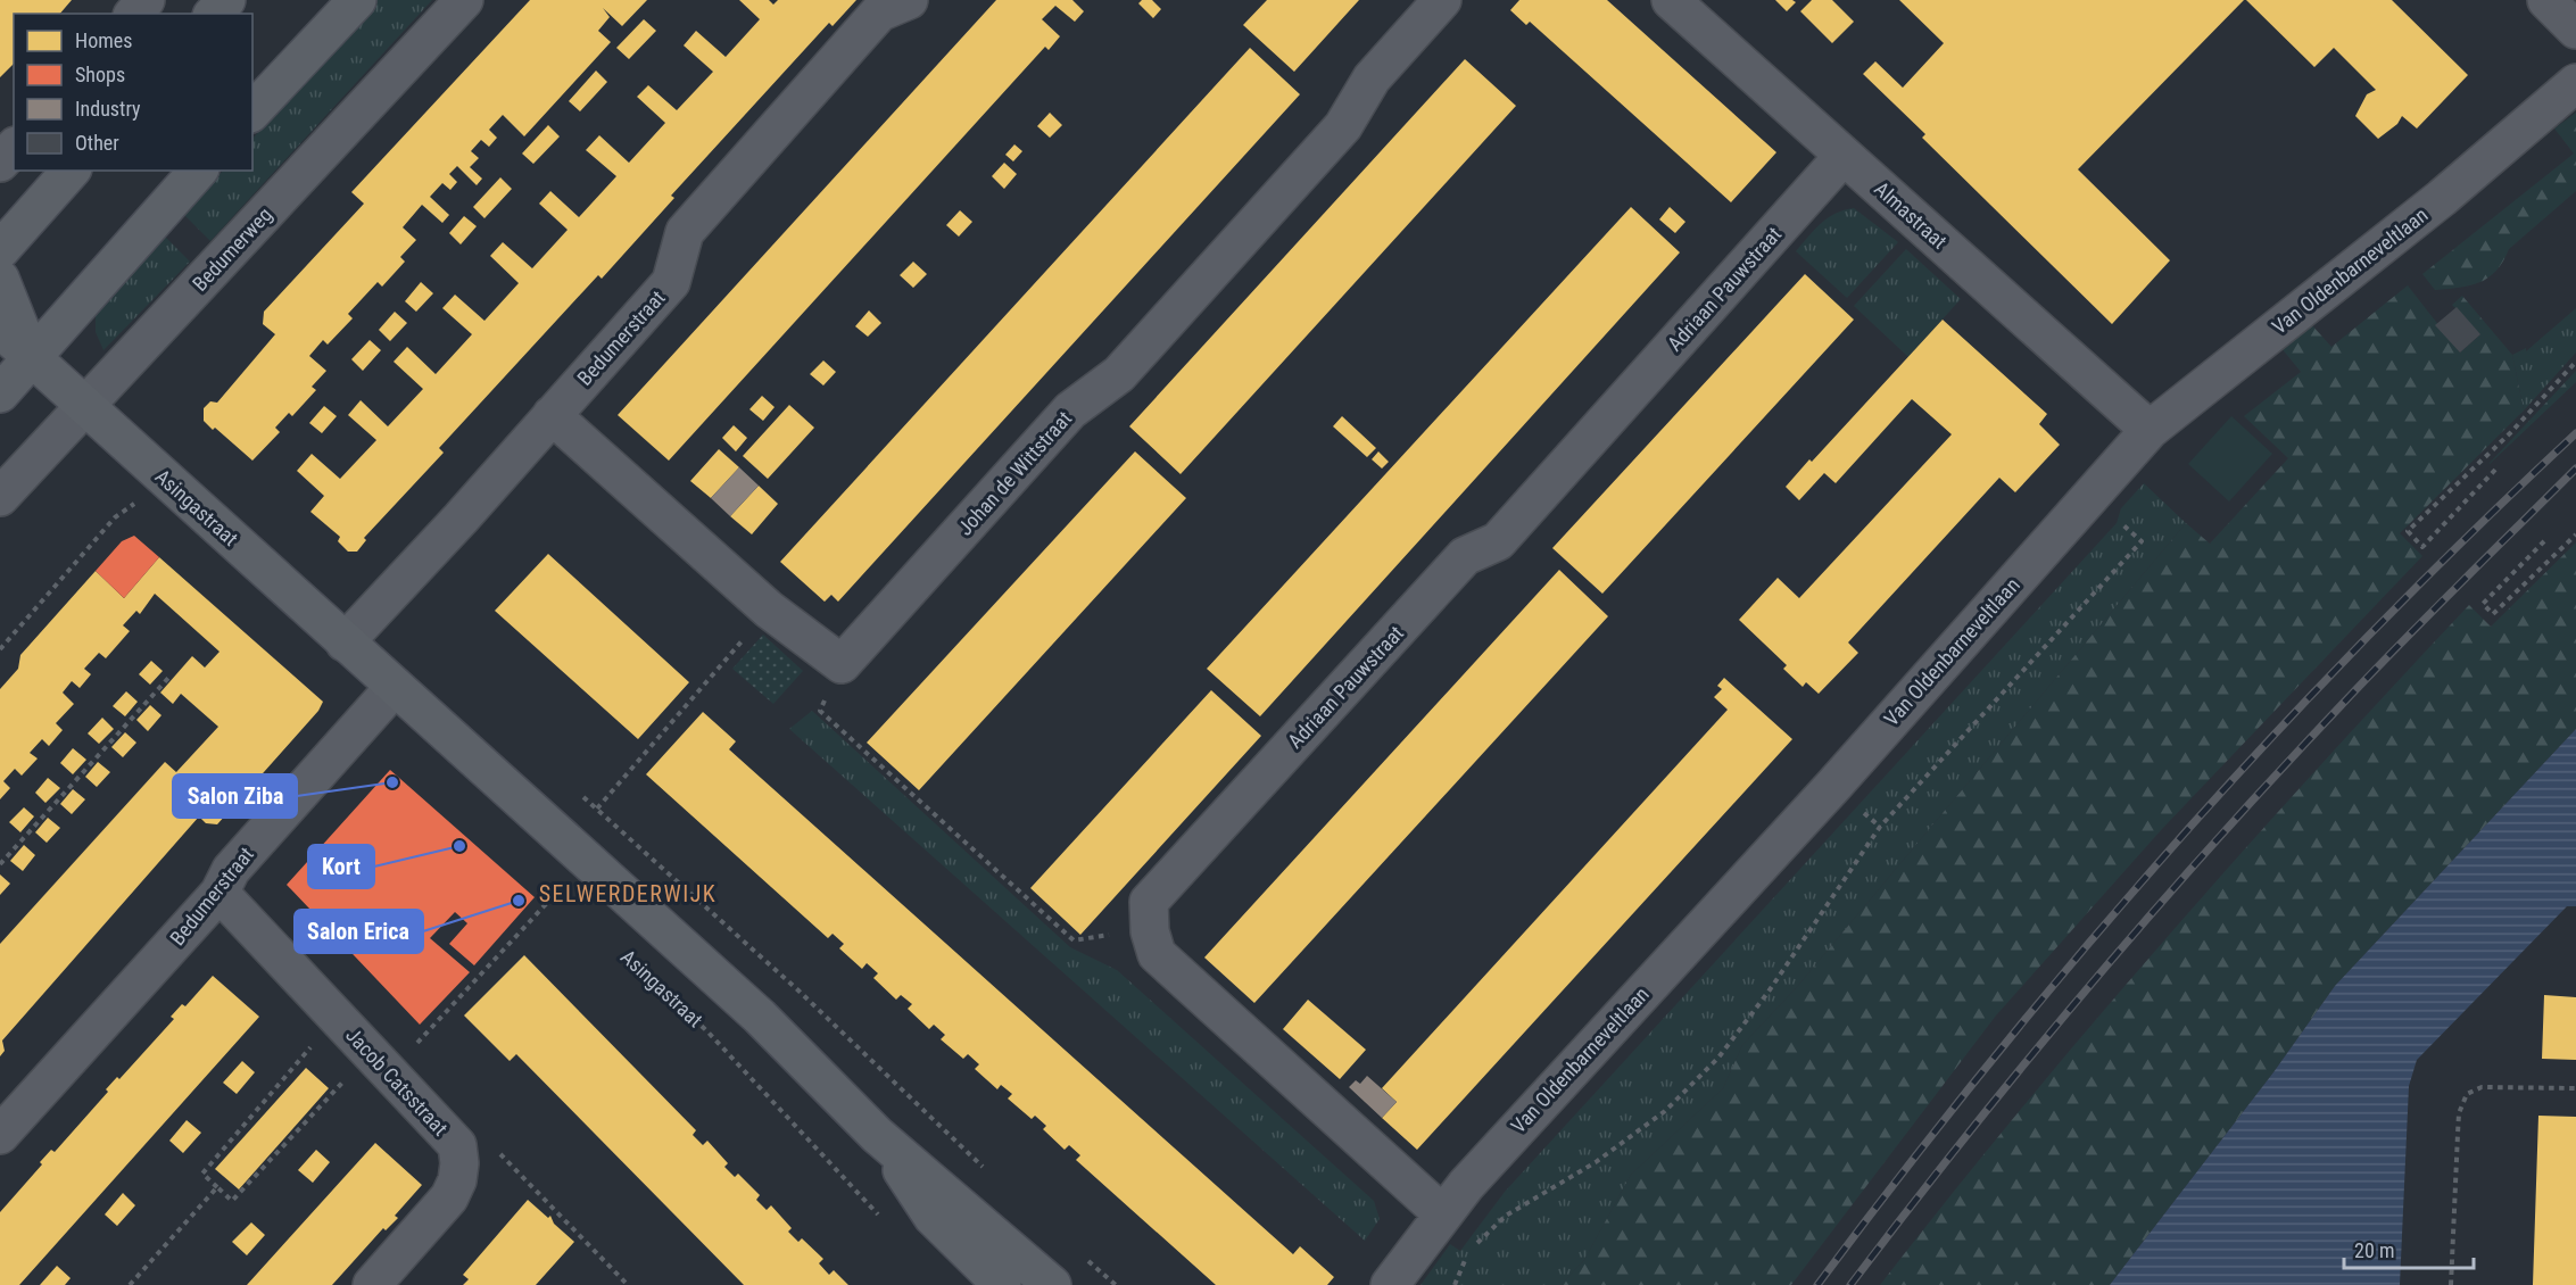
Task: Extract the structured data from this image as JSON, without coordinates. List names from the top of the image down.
{
  "streets": {
    "main road": ["Asingastraat"],
    "street": [
      "Almastraat",
      "Bedumerweg",
      "Van Oldenbarneveltlaan",
      "Adriaan Pauwstraat",
      "Bedumerstraat",
      "Johan de Wittstraat",
      "Jacob Catsstraat"
    ]
  },
  "crossings": [
    ["Almastraat", "Van Oldenbarneveltlaan"],
    ["Almastraat", "Adriaan Pauwstraat"],
    ["Bedumerweg", "Asingastraat"],
    ["Van Oldenbarneveltlaan", "Adriaan Pauwstraat"],
    ["Bedumerstraat", "Asingastraat"],
    ["Bedumerstraat", "Jacob Catsstraat"]
  ],
  "districts": ["SELWERDERWIJK"],
  "places": ["Salon Ziba", "Kort", "Salon Erica"],
  "legend": [
    "Homes",
    "Shops",
    "Industry",
    "Other"
  ],
  "scale_bar": "20 m"
}
